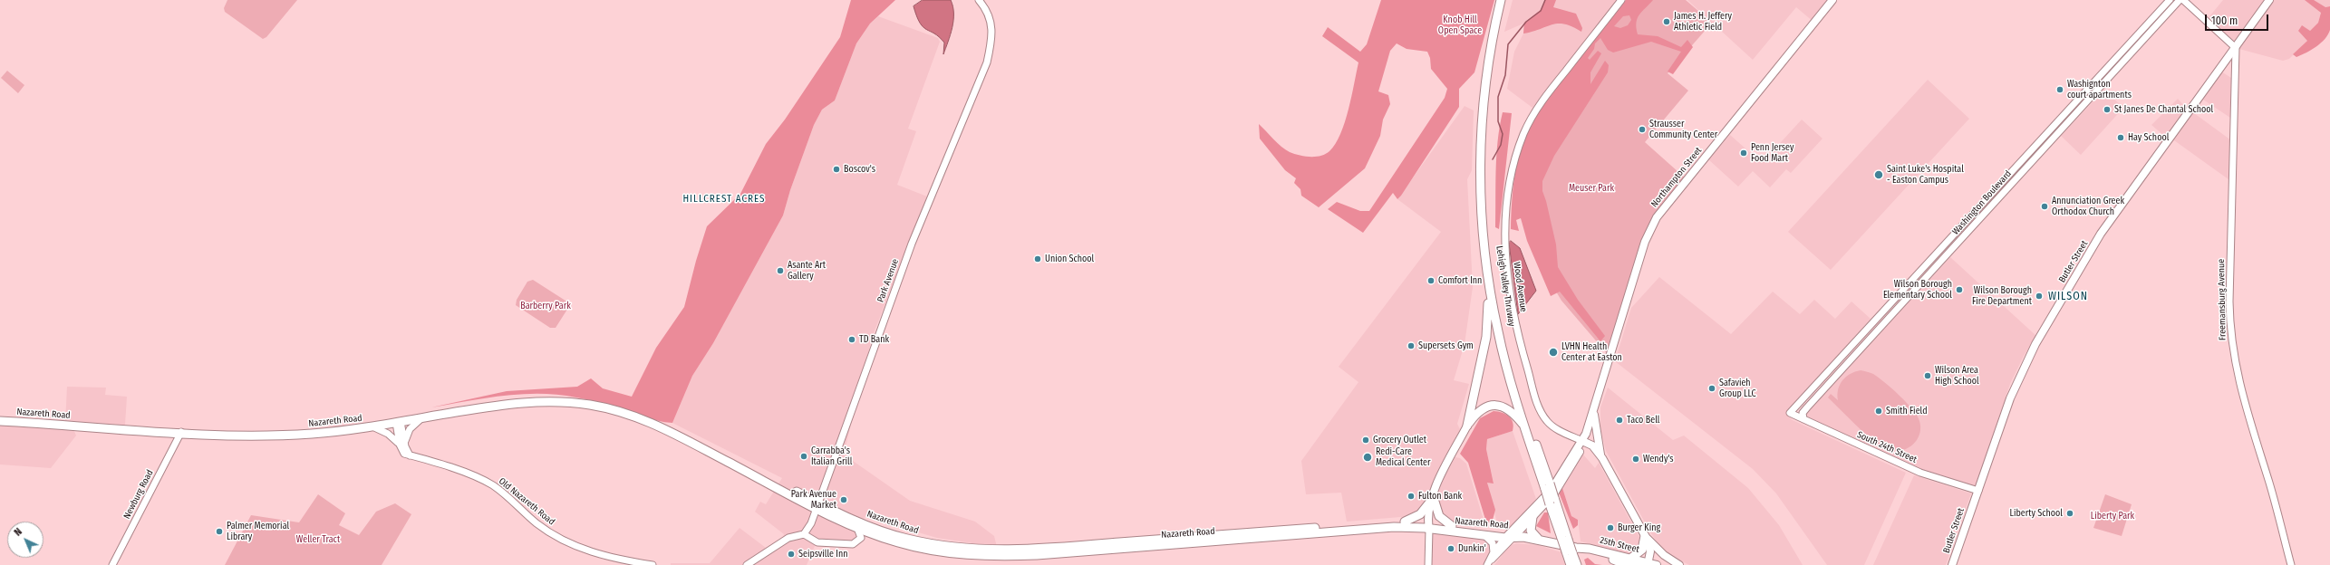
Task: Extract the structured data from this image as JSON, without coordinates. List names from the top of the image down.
{
  "streets": {
    "highway": ["Lehigh Valley Thruway", "Nazareth Road", "25th Street"],
    "main road": ["Northampton Street", "Butler Street", "Wood Avenue"],
    "street": [
      "Washington Boulevard",
      "Park Avenue",
      "Freemansburg Avenue",
      "South 24th Street",
      "Newburg Road",
      "Old Nazareth Road"
    ]
  },
  "crossings": [
    ["Northampton Street", "Wood Avenue"],
    ["Northampton Street", "Nazareth Road"],
    ["Northampton Street", "25th Street"],
    ["Washington Boulevard", "South 24th Street"],
    ["Butler Street", "Freemansburg Avenue"],
    ["Butler Street", "South 24th Street"],
    ["Park Avenue", "Nazareth Road"],
    ["Lehigh Valley Thruway", "25th Street"],
    ["Wood Avenue", "25th Street"],
    ["Nazareth Road", "Newburg Road"],
    ["Nazareth Road", "Old Nazareth Road"],
    ["Nazareth Road", "25th Street"]
  ],
  "districts": ["HILLCREST ACRES", "WILSON"],
  "parks": [
    "Knob Hill Open Space",
    "Meuser Park",
    "Barberry Park",
    "Liberty Park",
    "Weller Tract"
  ],
  "places": [
    "James H. Jeffery Athletic Field",
    "Washignton court apartments",
    "St Janes De Chantal School",
    "Strausser Community Center",
    "Hay School",
    "Penn Jersey Food Mart",
    "Boscov's",
    "Saint Luke's Hospital - Easton Campus",
    "Annunciation Greek Orthodox Church",
    "Union School",
    "Asante Art Gallery",
    "Comfort Inn",
    "Wilson Borough Elementary School",
    "Wilson Borough Fire Department",
    "TD Bank",
    "Supersets Gym",
    "LVHN Health Center at Easton",
    "Wilson Area High School",
    "Safavieh Group LLC",
    "Smith Field",
    "Taco Bell",
    "Grocery Outlet",
    "Carrabba's Italian Grill",
    "Redi-Care Medical Center",
    "Wendy's",
    "Fulton Bank",
    "Park Avenue Market",
    "Liberty School",
    "Burger King",
    "Palmer Memorial Library",
    "Dunkin'",
    "Seipsville Inn"
  ],
  "scale_bar": "100 m",
  "north": "top left"
}
